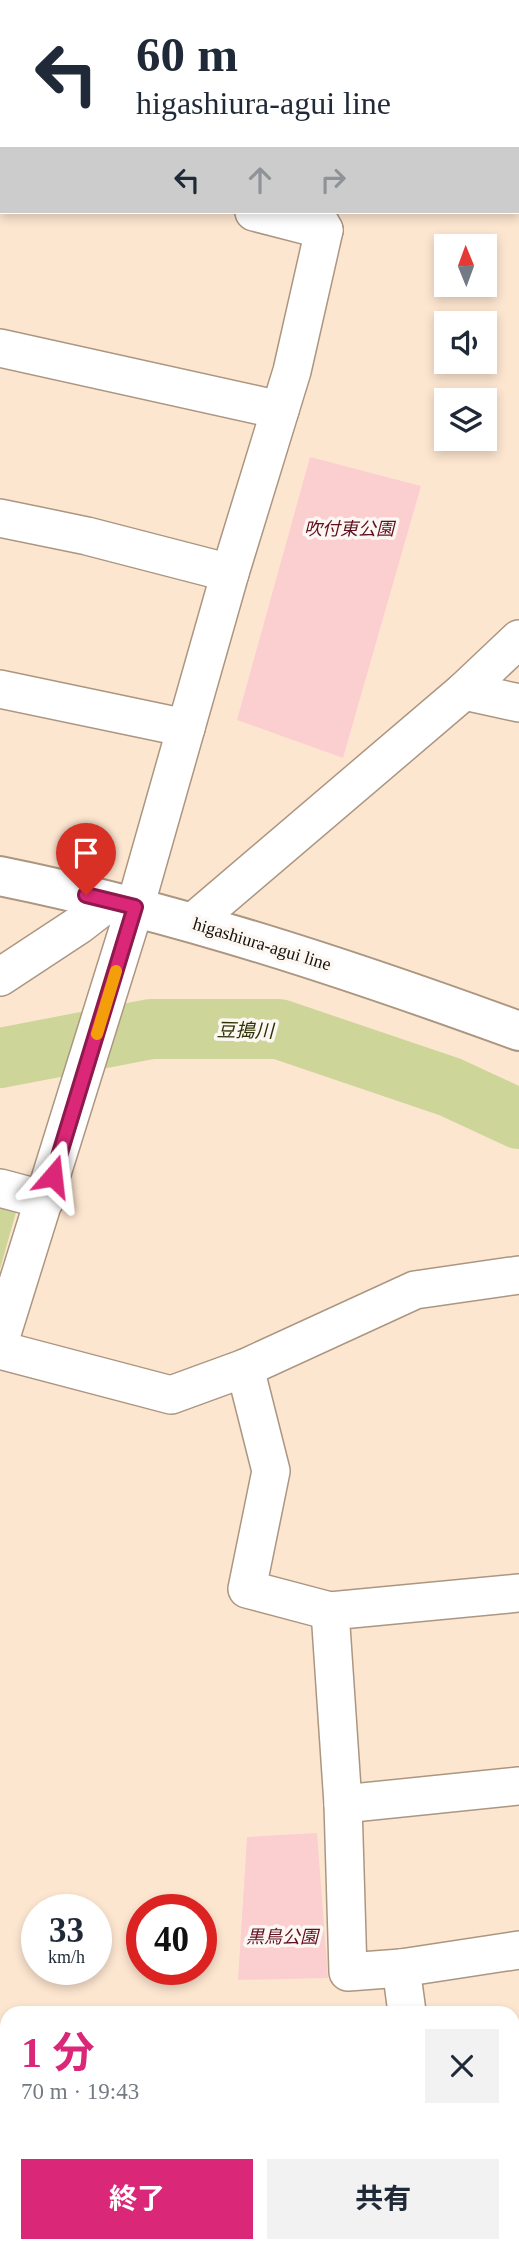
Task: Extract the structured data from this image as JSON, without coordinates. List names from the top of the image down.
{
  "streets": {
    "main road": ["higashiura-agui line"]
  },
  "water": ["豆搗川"],
  "parks": ["吹付東公園", "黒鳥公園"],
  "north": "top",
  "page": {
    "turn": ["60 m", "higashiura-agui line"],
    "speed": "33 km/h",
    "limit": "40",
    "heading": ["1 分", "70 m · 19:43"],
    "buttons": ["終了", "共有"]
  }
}
